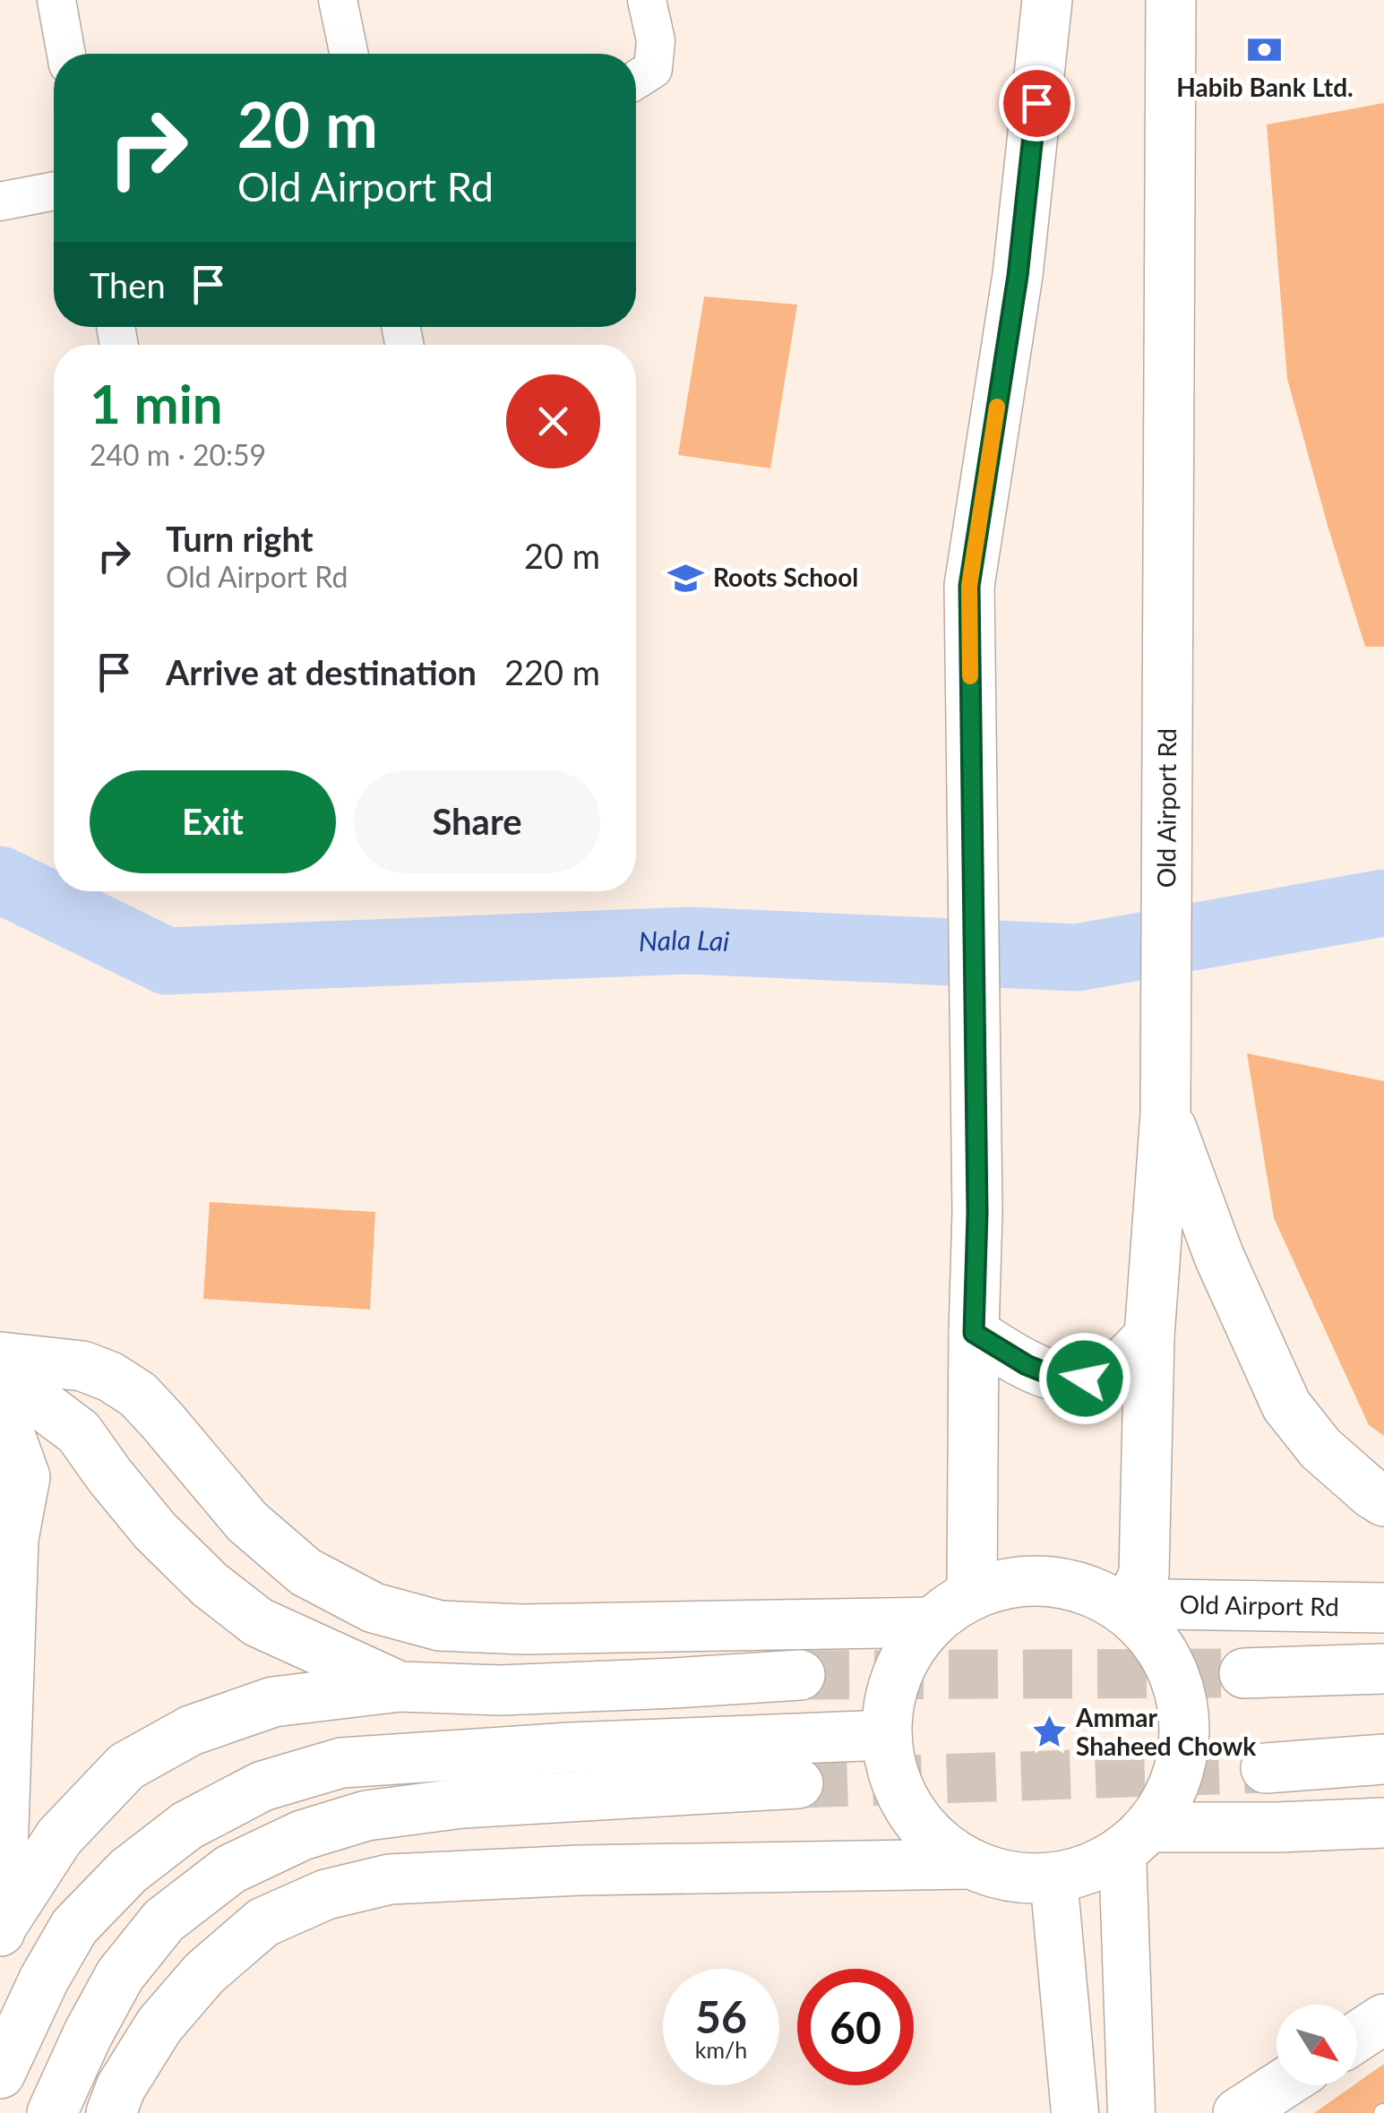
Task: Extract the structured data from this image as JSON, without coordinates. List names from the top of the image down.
{
  "streets": {
    "main road": ["Old Airport Rd"]
  },
  "water": ["Nala Lai"],
  "places": {
    "bank": ["Habib Bank Ltd."],
    "school or university": ["Roots School"],
    "place": ["Ammar Shaheed Chowk"]
  },
  "north": "bottom right",
  "page": {
    "turn": ["20 m", "Old Airport Rd"],
    "then": "Then",
    "heading": ["1 min", "240 m · 20:59"],
    "list": [
      {
        "name": "Turn right",
        "note": "Old Airport Rd",
        "value": "20 m"
      },
      {
        "name": "Arrive at destination",
        "value": "220 m"
      }
    ],
    "buttons": ["Exit", "Share"],
    "speed": "56 km/h",
    "limit": "60"
  }
}
